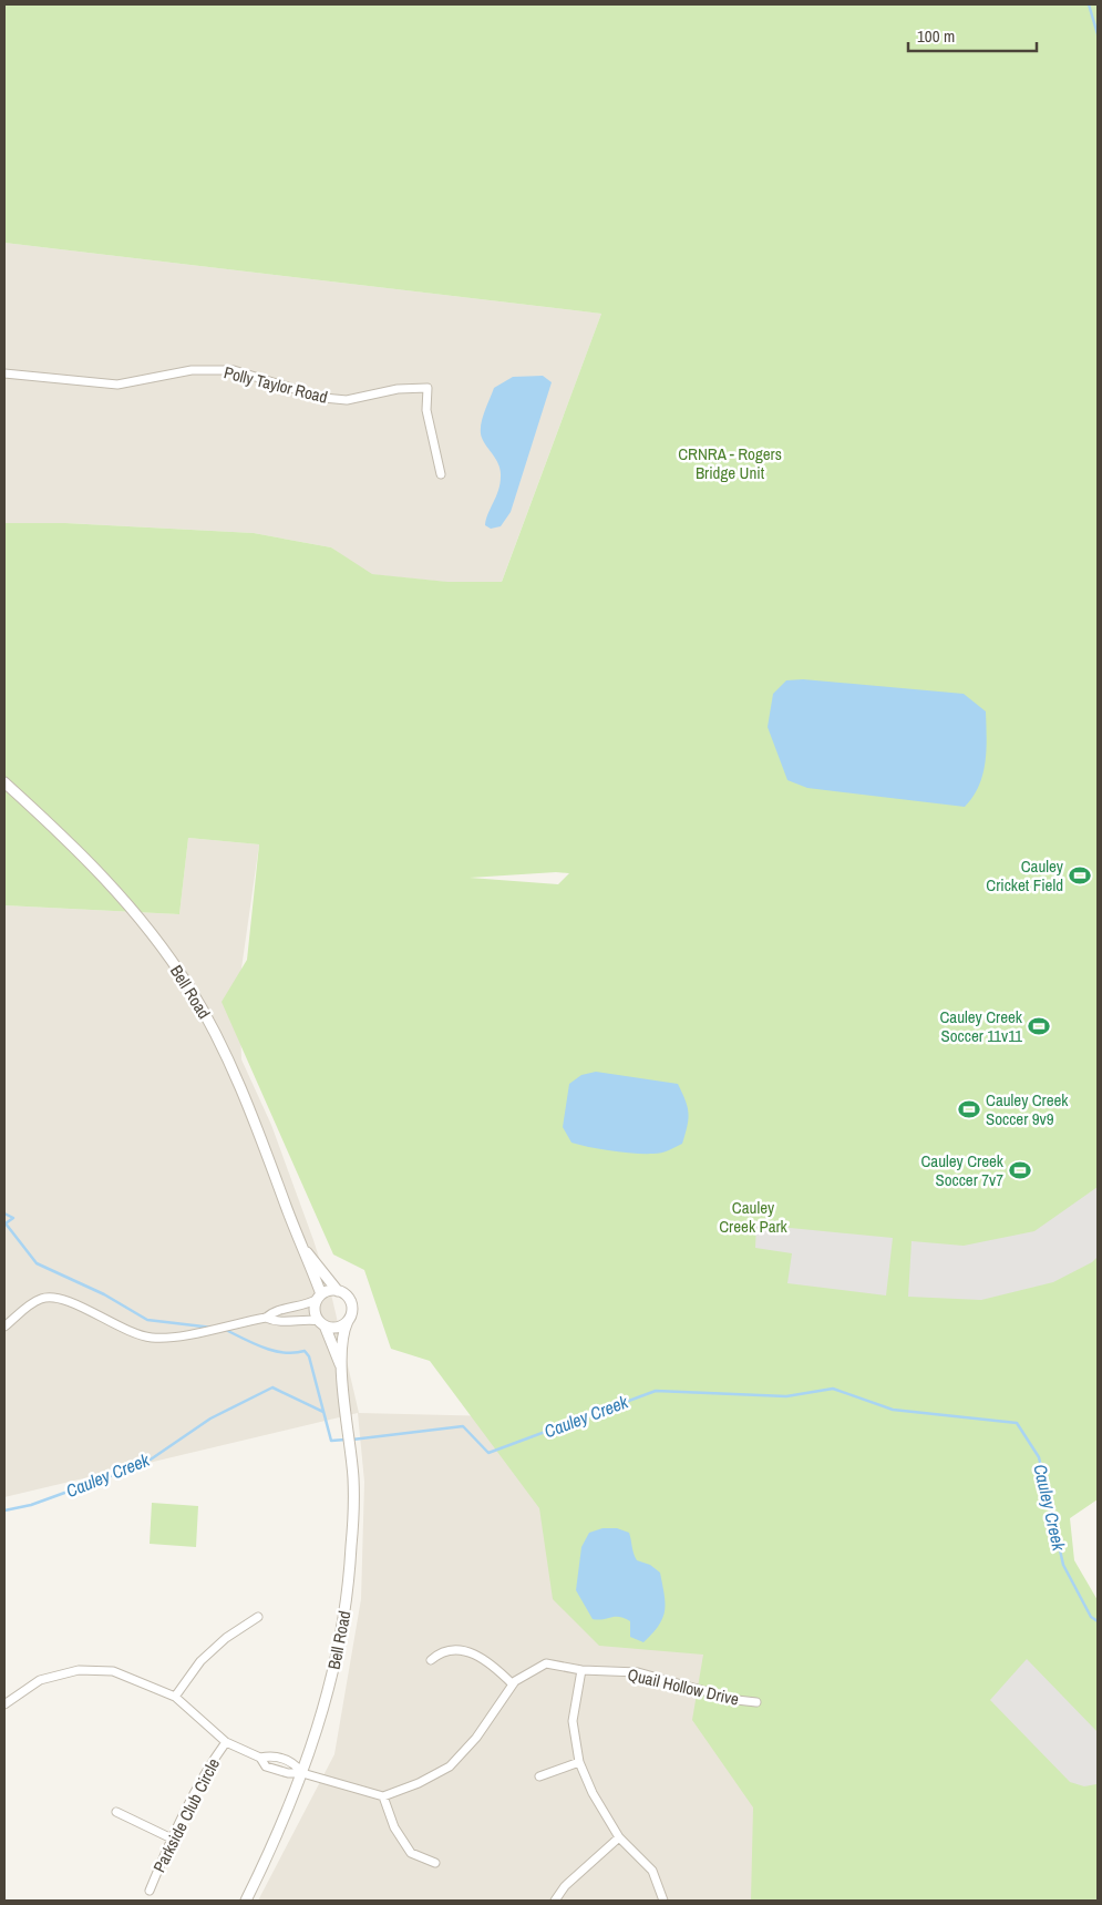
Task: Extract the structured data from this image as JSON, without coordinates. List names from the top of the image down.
{
  "streets": {
    "street": [
      "Polly Taylor Road",
      "Bell Road",
      "Quail Hollow Drive",
      "Parkside Club Circle"
    ]
  },
  "water": ["Cauley Creek"],
  "parks": ["CRNRA - Rogers Bridge Unit", "Cauley Creek Park"],
  "places": {
    "sports": [
      "Cauley Cricket Field",
      "Cauley Creek Soccer 11v11",
      "Cauley Creek Soccer 9v9",
      "Cauley Creek Soccer 7v7"
    ]
  },
  "scale_bar": "100 m"
}
